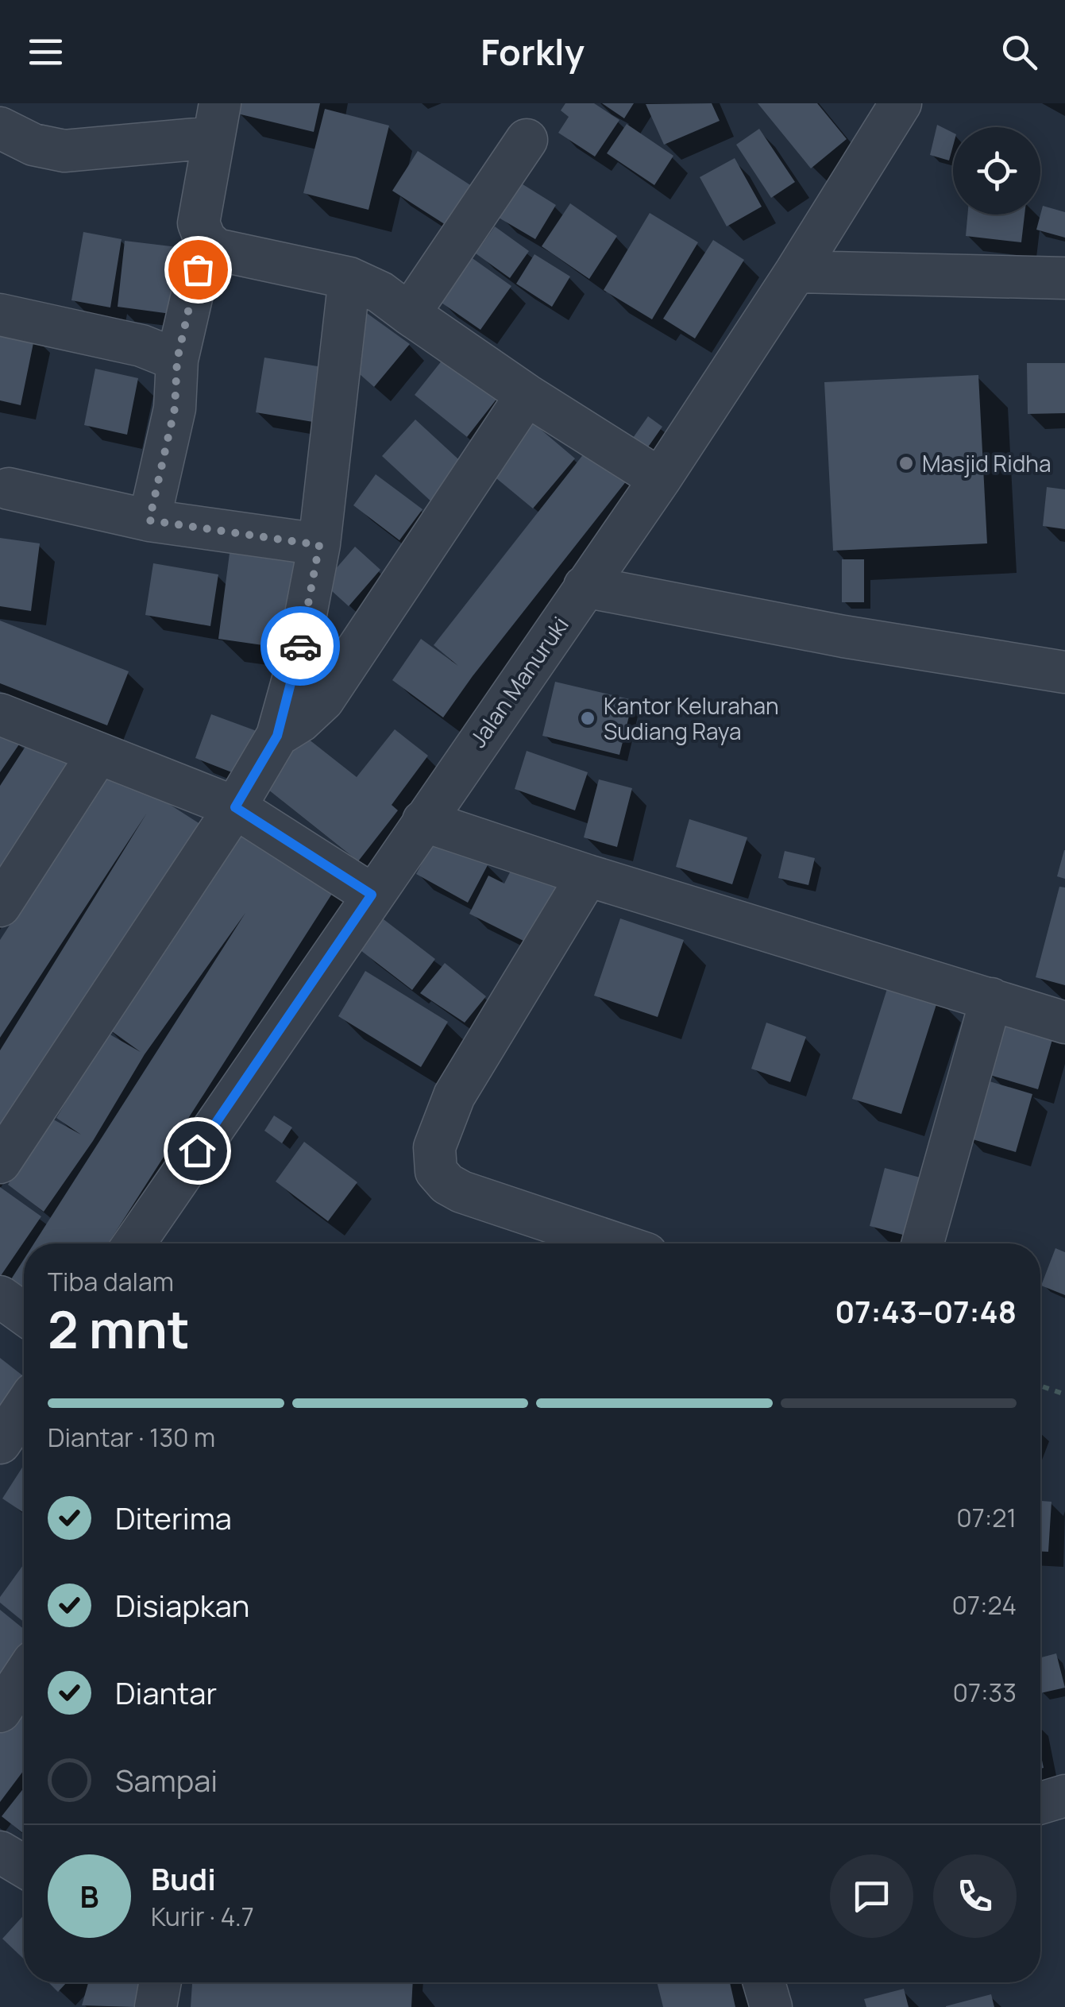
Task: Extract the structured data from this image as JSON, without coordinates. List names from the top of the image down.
{
  "streets": {
    "street": ["Jalan Manuruki"]
  },
  "places": ["Masjid Ridha", "Kantor Kelurahan Sudiang Raya"],
  "page": {
    "header": "Forkly",
    "heading": ["2 mnt", "Tiba dalam", "07:43–07:48"],
    "panel": ["Budi", "Kurir · 4.7"],
    "bar": "Diantar · 130 m",
    "list": [
      ["Diterima", "07:21"],
      ["Disiapkan", "07:24"],
      ["Diantar", "07:33"],
      "Sampai"
    ],
    "round": "B"
  }
}
